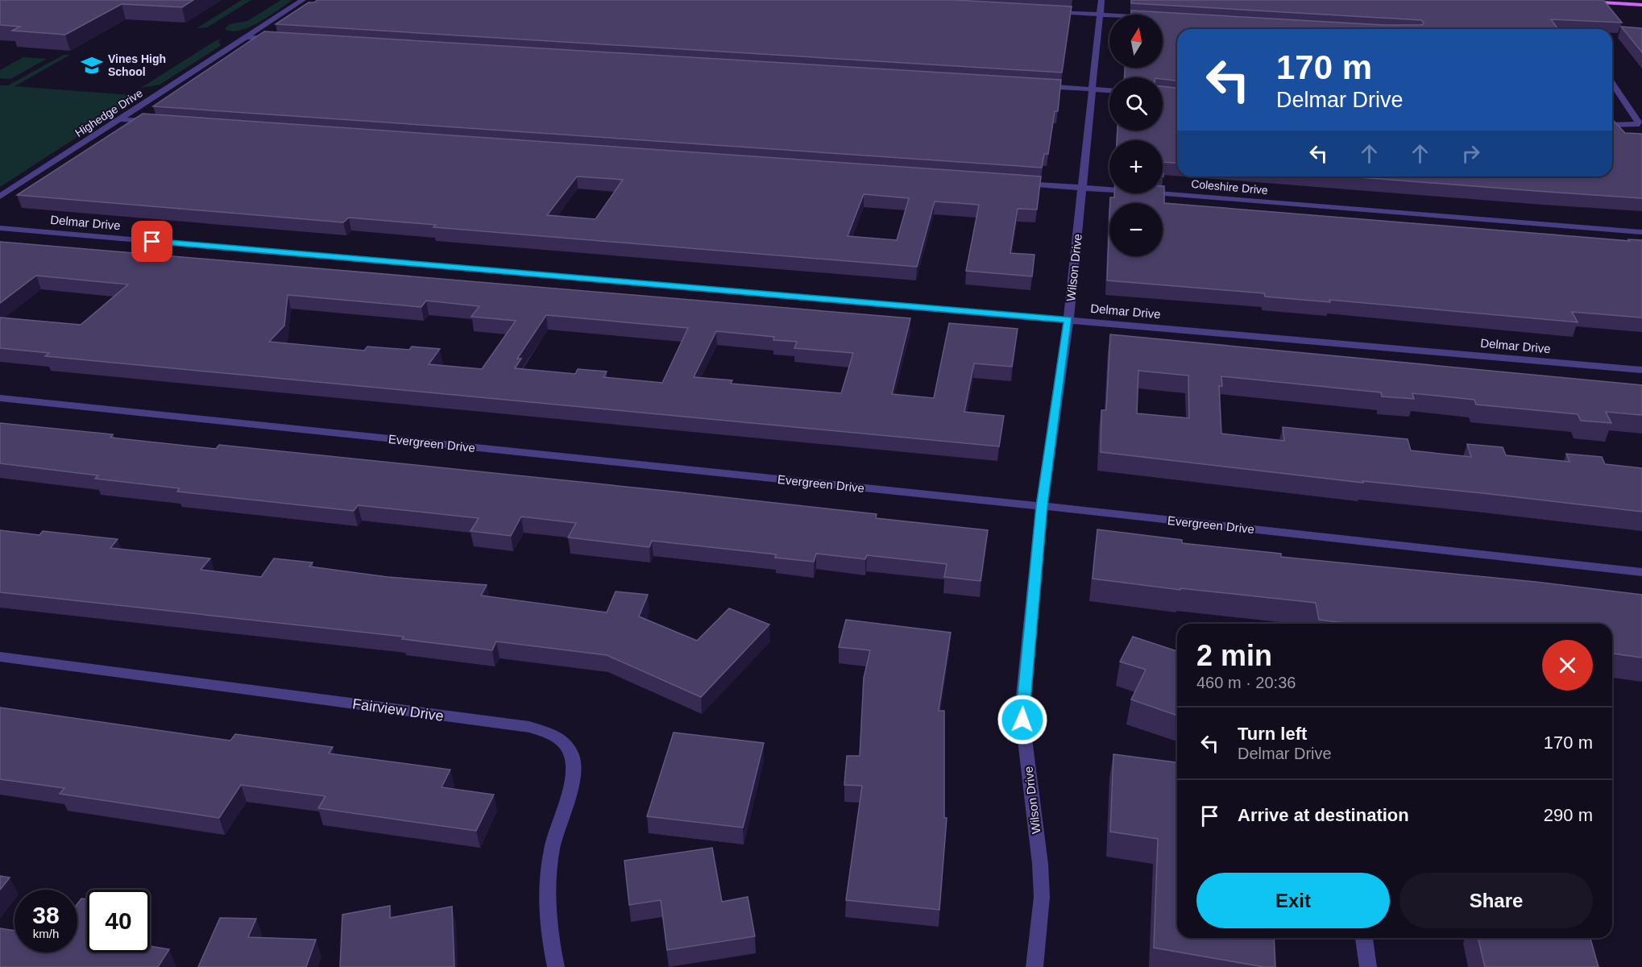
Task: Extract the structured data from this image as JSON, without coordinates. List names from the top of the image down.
{
  "streets": {
    "street": [
      "Highedge Drive",
      "Coleshire Drive",
      "Delmar Drive",
      "Wilson Drive",
      "Evergreen Drive",
      "Fairview Drive"
    ]
  },
  "crossings": [
    ["Coleshire Drive", "Wilson Drive"],
    ["Delmar Drive", "Wilson Drive"],
    ["Wilson Drive", "Evergreen Drive"]
  ],
  "places": {
    "school or university": ["Vines High School"]
  },
  "north": "top",
  "page": {
    "map_buttons": ["+", "−"],
    "turn": ["170 m", "Delmar Drive"],
    "heading": ["2 min", "460 m · 20:36"],
    "list": [
      {
        "name": "Turn left",
        "note": "Delmar Drive",
        "value": "170 m"
      },
      {
        "name": "Arrive at destination",
        "value": "290 m"
      }
    ],
    "buttons": ["Exit", "Share"],
    "speed": "38 km/h",
    "limit": "40"
  }
}
